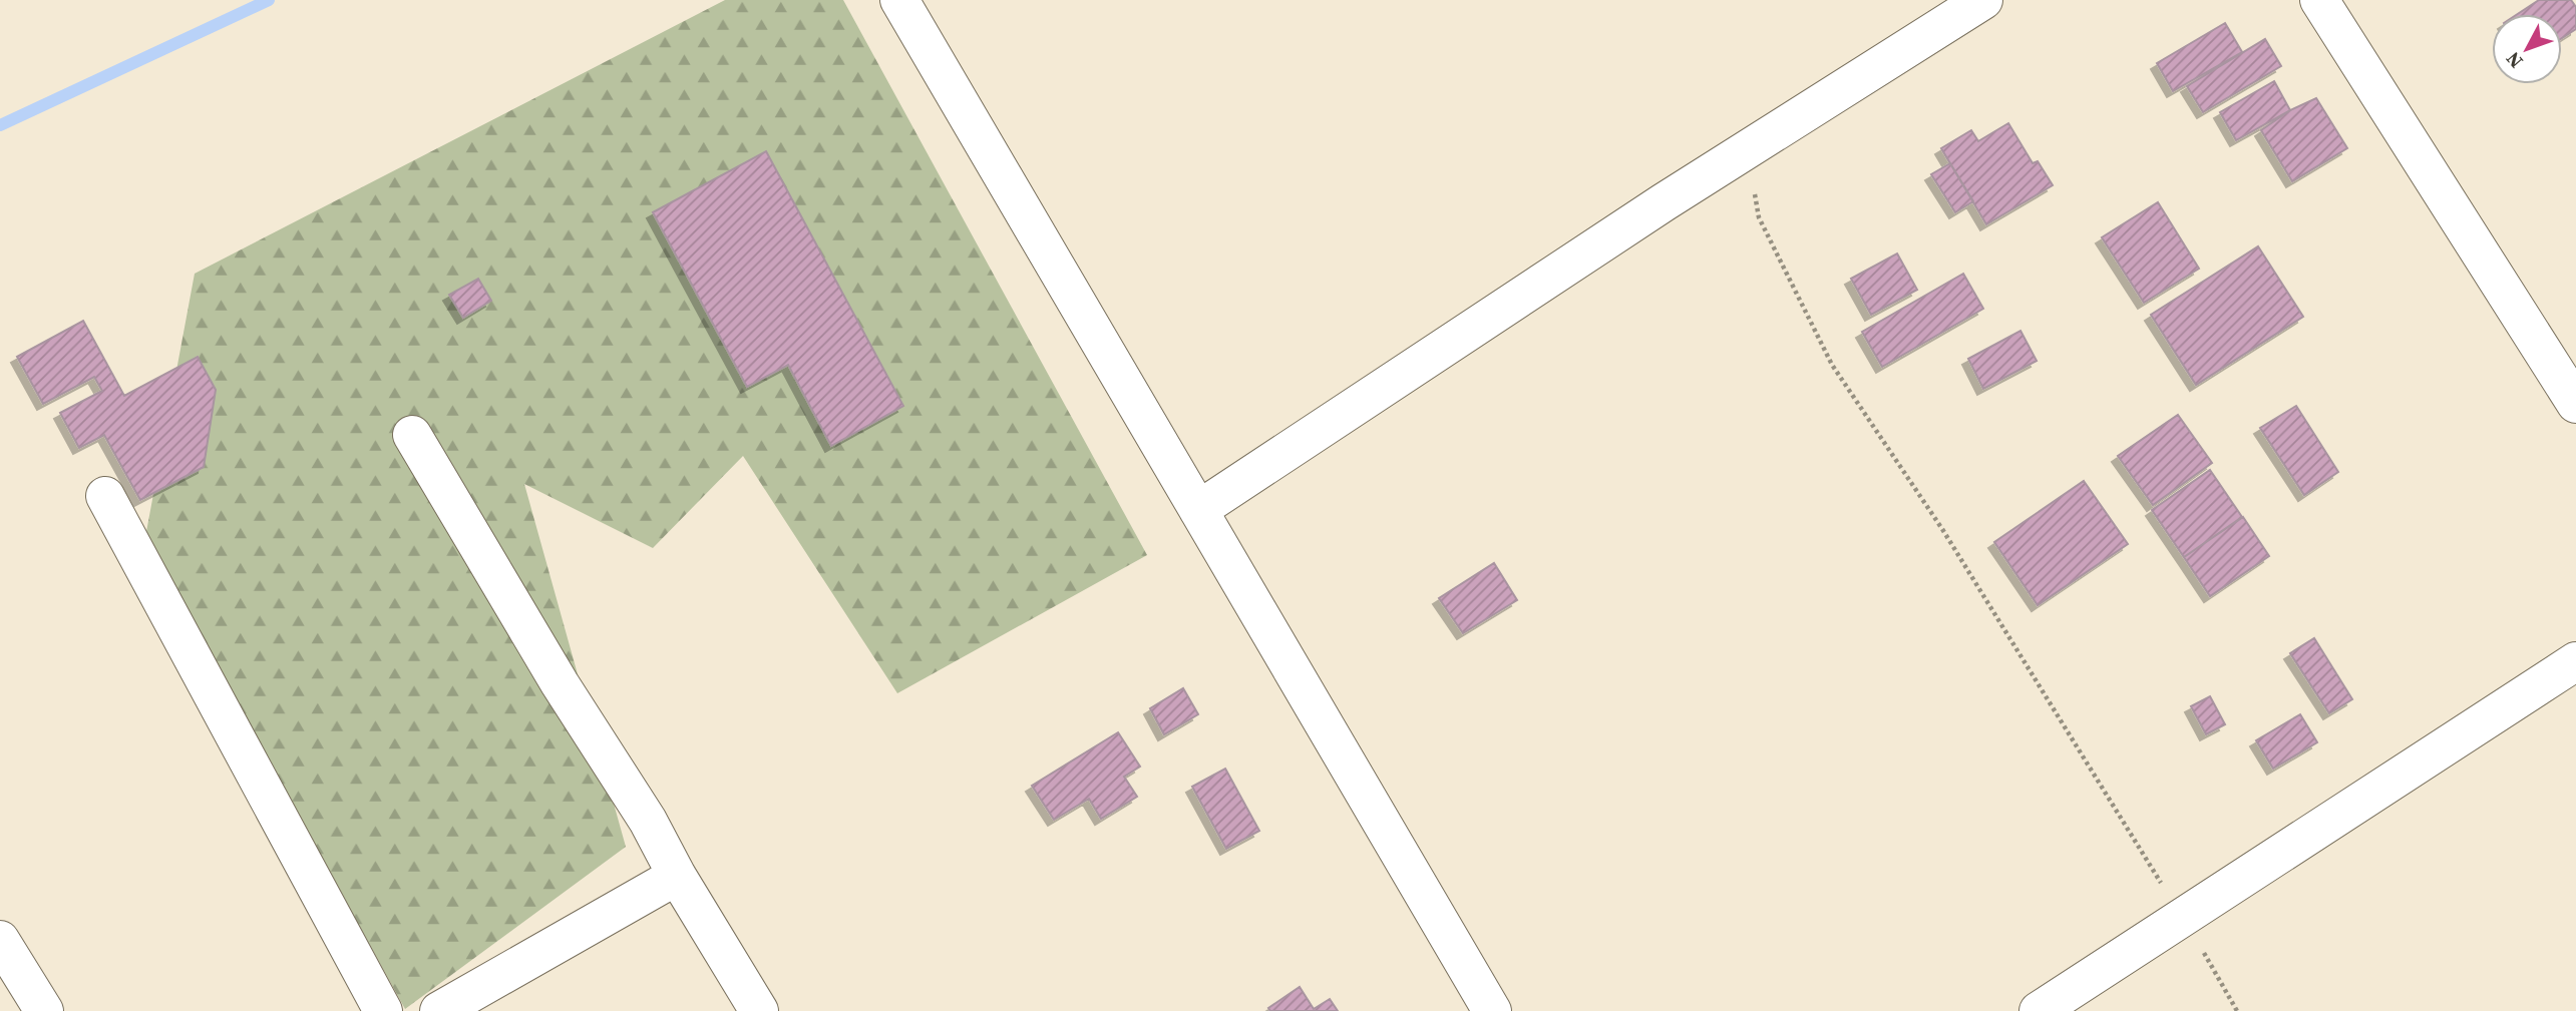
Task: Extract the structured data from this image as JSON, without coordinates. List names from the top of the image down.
{
  "north": "bottom left"
}
